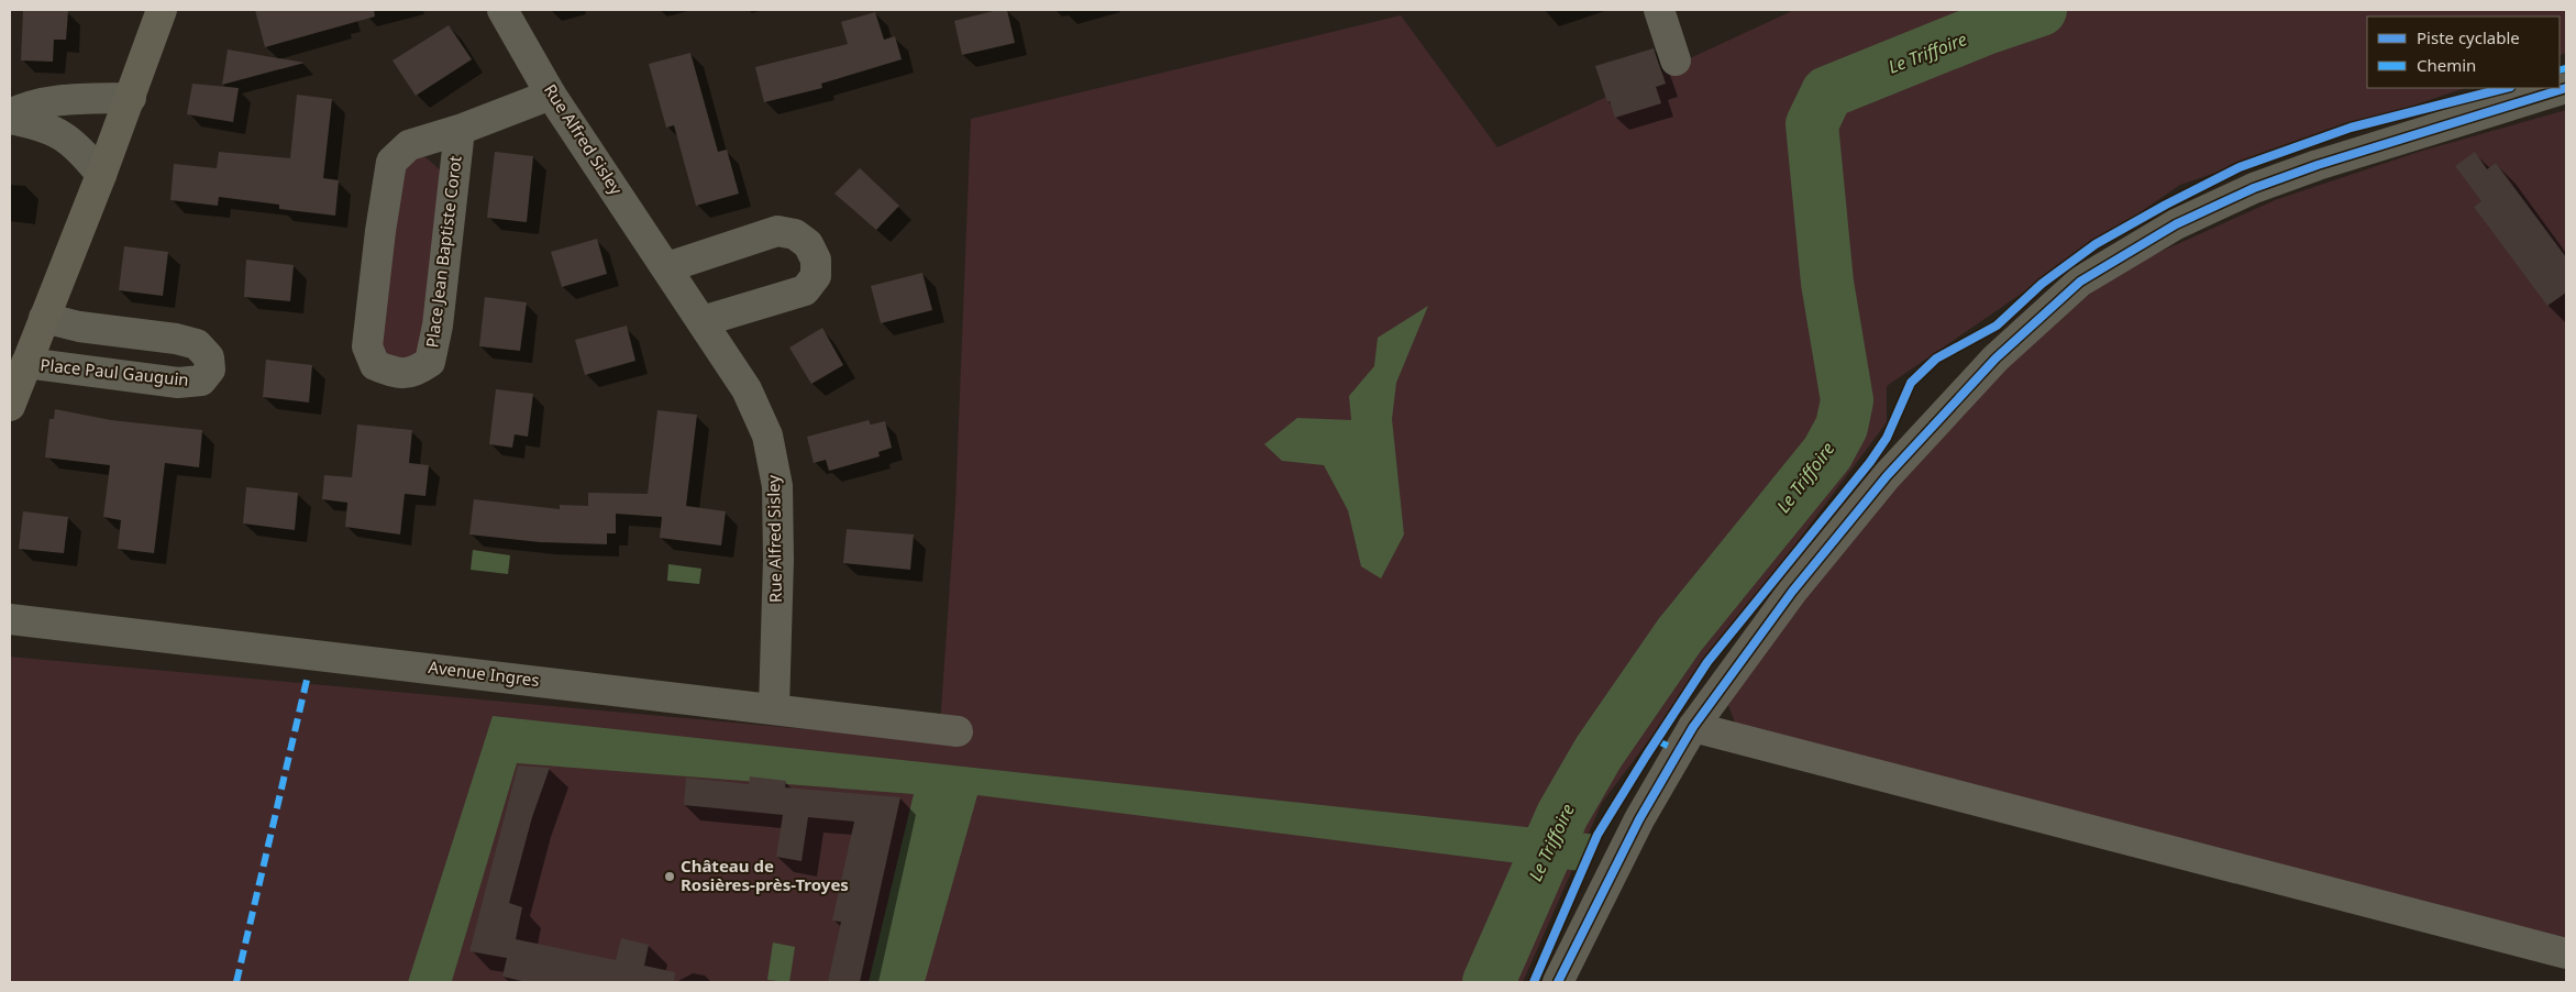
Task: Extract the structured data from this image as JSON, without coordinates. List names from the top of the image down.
{
  "streets": {
    "street": [
      "Rue Alfred Sisley",
      "Place Jean Baptiste Corot",
      "Place Paul Gauguin",
      "Avenue Ingres"
    ]
  },
  "crossings": [
    ["Rue Alfred Sisley", "Place Jean Baptiste Corot"],
    ["Rue Alfred Sisley", "Avenue Ingres"]
  ],
  "water": ["Le Triffoire"],
  "places": ["Château de Rosières-près-Troyes"],
  "legend": ["Piste cyclable", "Chemin"]
}
